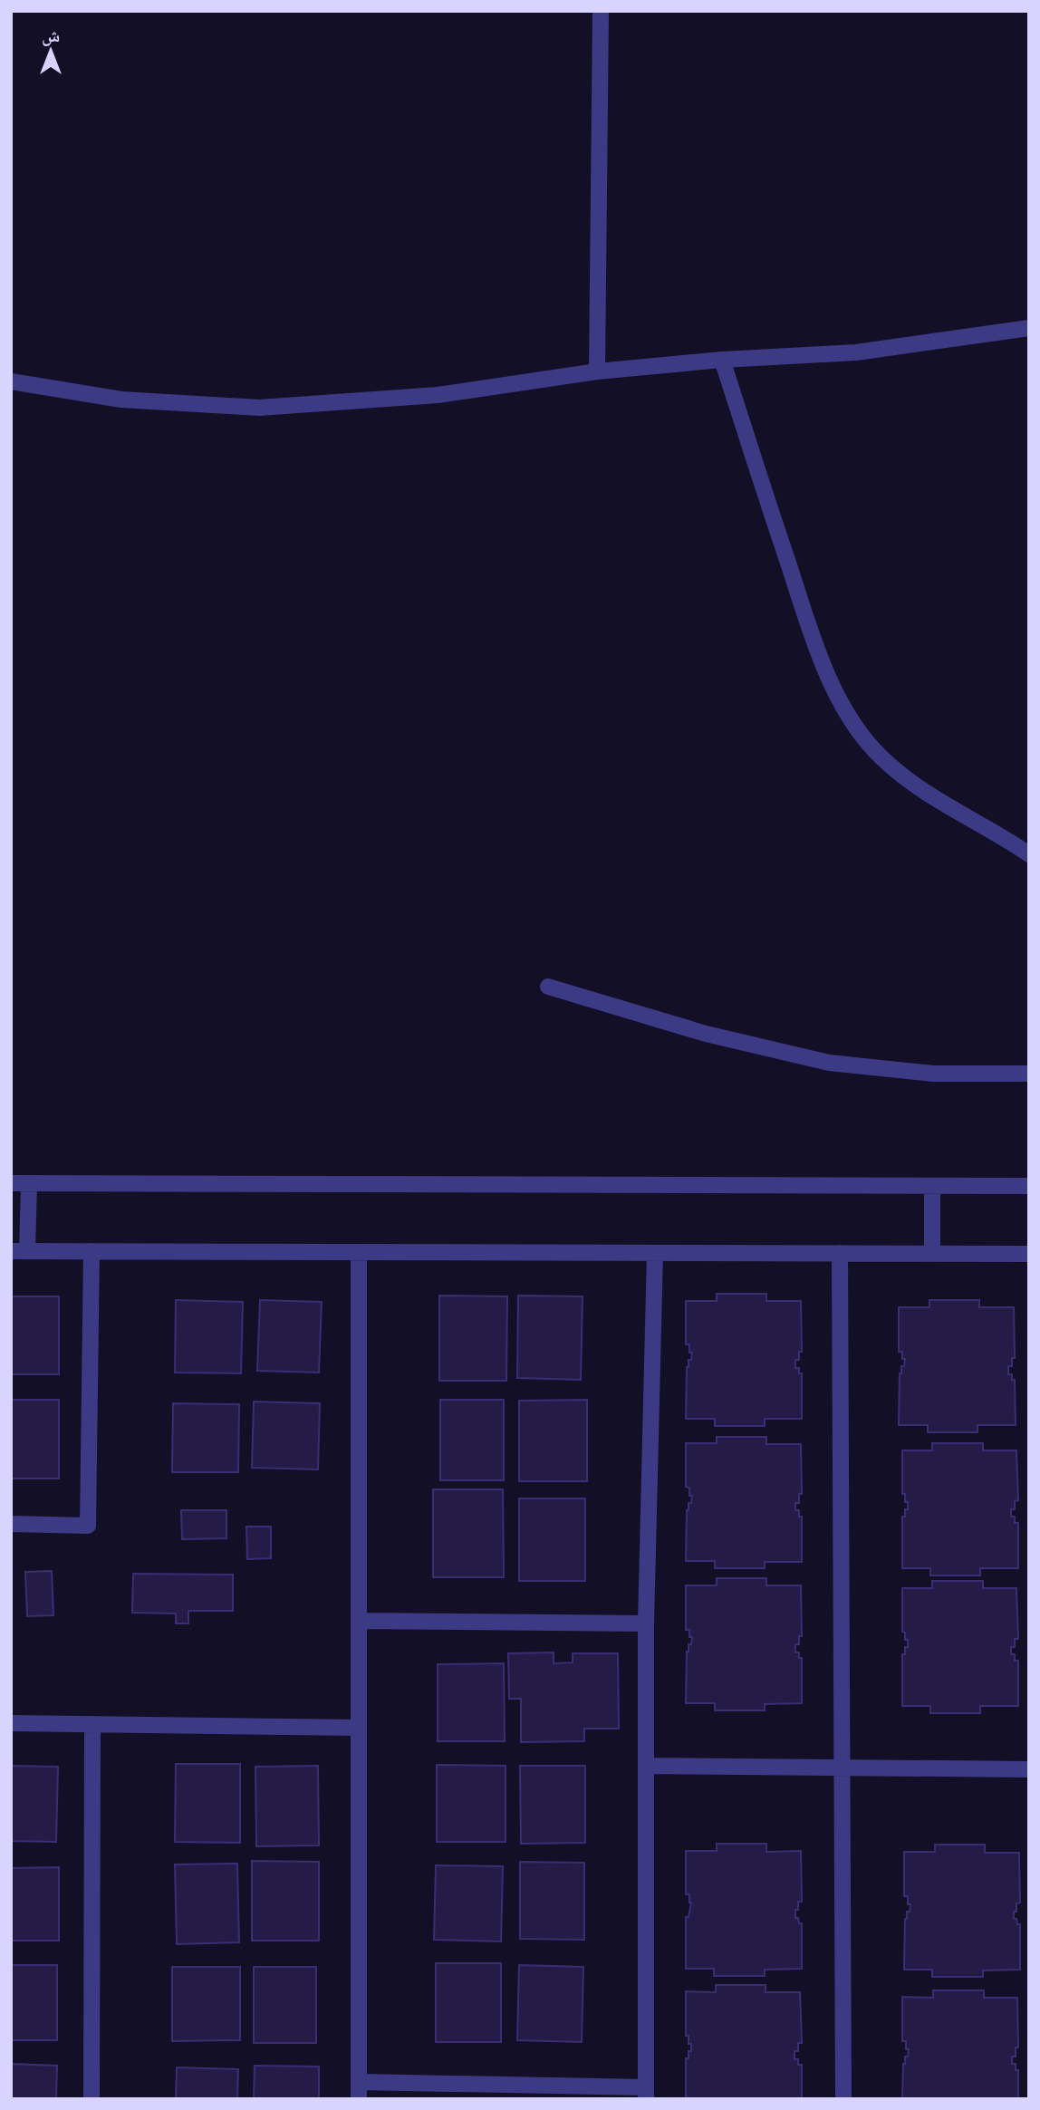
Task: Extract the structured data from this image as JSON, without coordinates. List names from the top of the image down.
{
  "north": "top"
}
